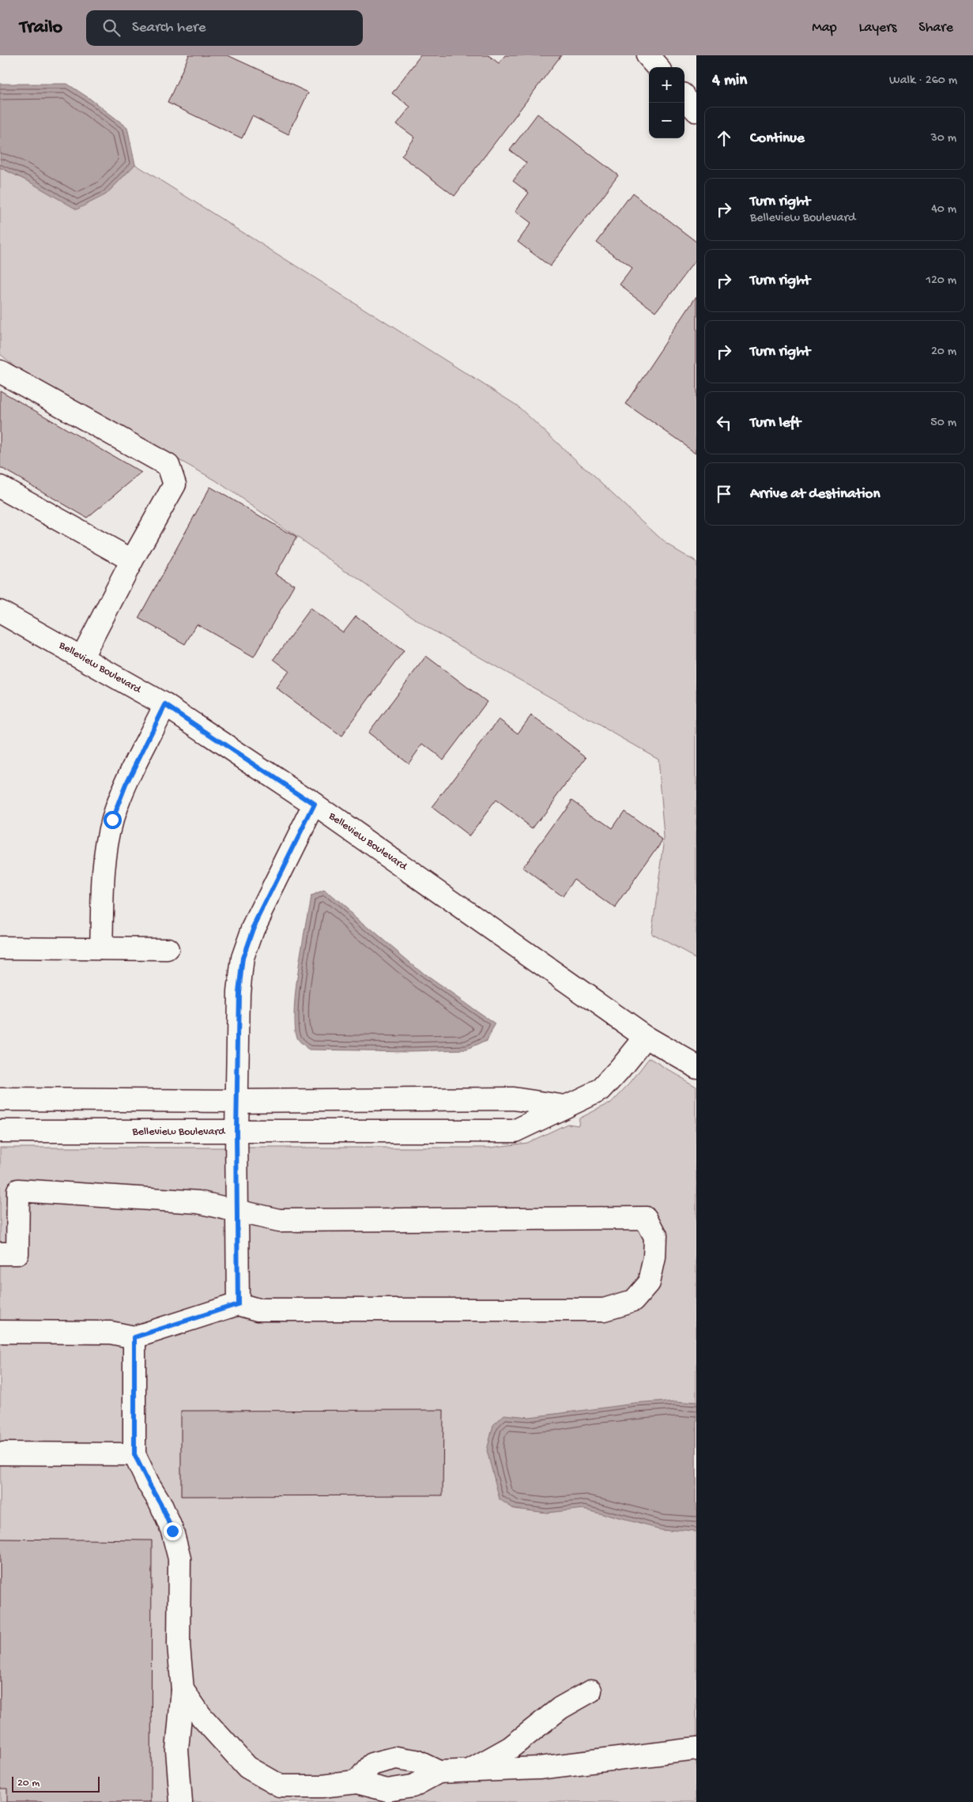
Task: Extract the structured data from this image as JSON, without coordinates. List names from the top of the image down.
{
  "streets": {
    "street": ["Belleview Boulevard"]
  },
  "scale_bar": "20 m",
  "page": {
    "header": "Trailo",
    "search": "Search here",
    "nav": ["Map", "Layers", "Share"],
    "heading": ["4 min", "Walk · 260 m"],
    "map_buttons": ["+", "−"],
    "list": [
      ["Continue", "30 m"],
      ["Turn right", "Belleview Boulevard", "40 m"],
      ["Turn right", "120 m"],
      ["Turn right", "20 m"],
      ["Turn left", "50 m"],
      "Arrive at destination"
    ],
    "scale": "20 m"
  }
}
